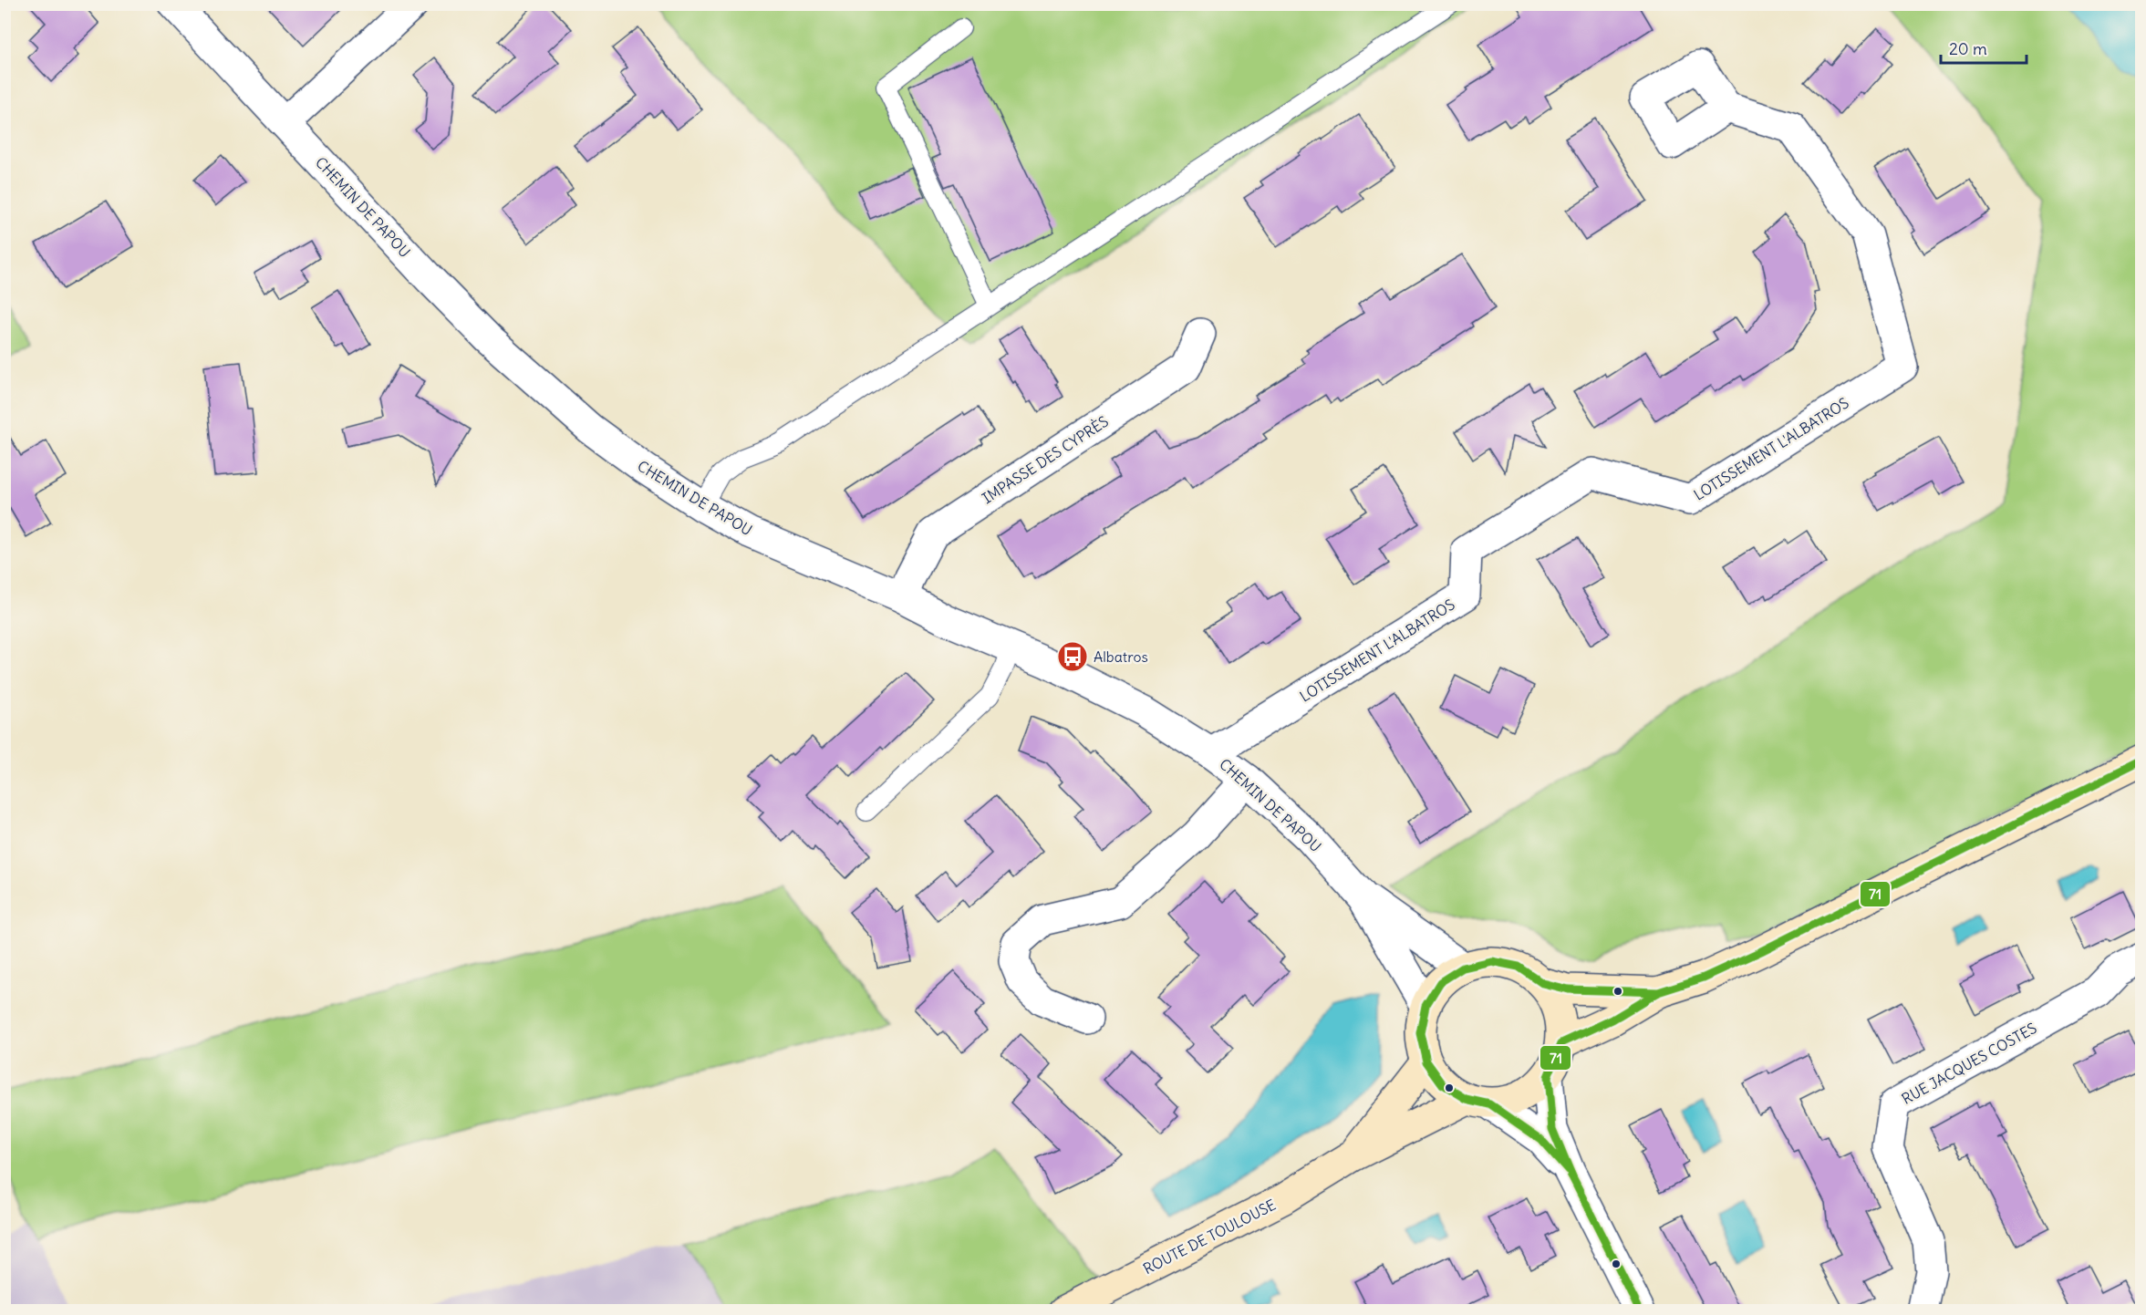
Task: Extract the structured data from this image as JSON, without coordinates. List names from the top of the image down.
{
  "streets": {
    "main road": ["ROUTE DE TOULOUSE"],
    "street": [
      "CHEMIN DE PAPOU",
      "LOTISSEMENT L'ALBATROS",
      "IMPASSE DES CYPRÈS",
      "RUE JACQUES COSTES"
    ]
  },
  "crossings": [
    ["CHEMIN DE PAPOU", "LOTISSEMENT L'ALBATROS"],
    ["CHEMIN DE PAPOU", "IMPASSE DES CYPRÈS"],
    ["CHEMIN DE PAPOU", "ROUTE DE TOULOUSE"]
  ],
  "places": {
    "bus stop": ["Albatros"]
  },
  "lines": ["transit line 71"],
  "scale_bar": "20 m"
}
